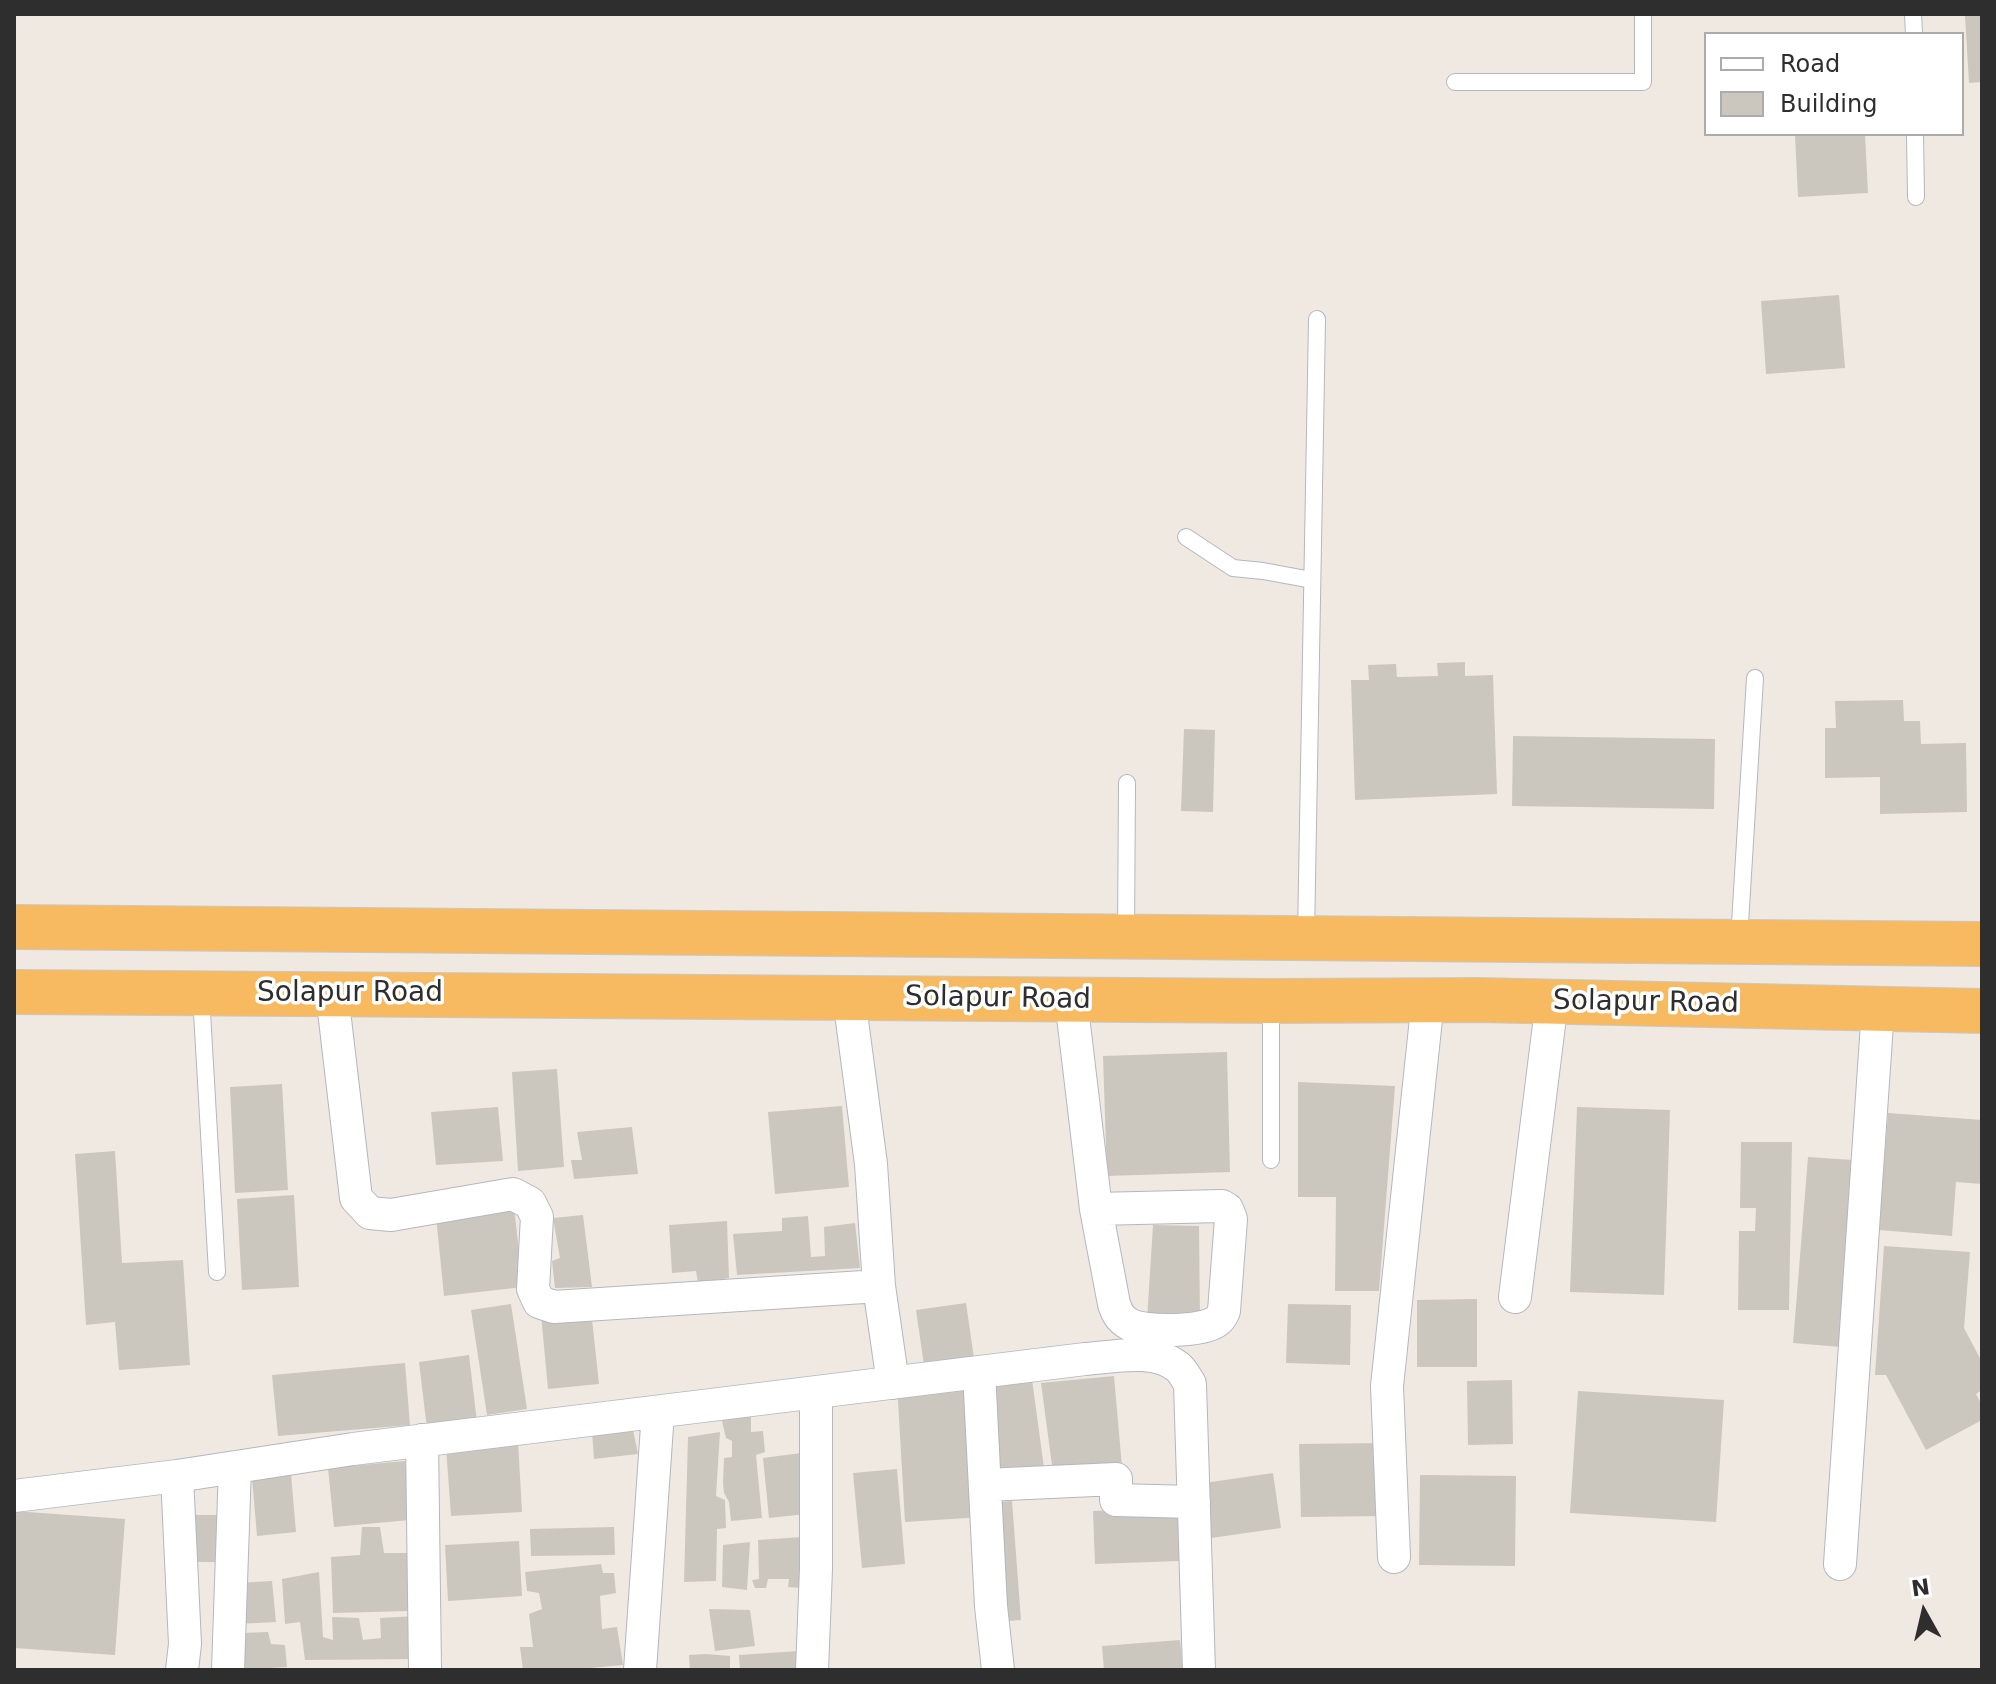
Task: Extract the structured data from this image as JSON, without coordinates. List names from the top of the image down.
{
  "streets": {
    "highway": ["Solapur Road"]
  },
  "legend": ["Road", "Building"],
  "north": "top"
}
